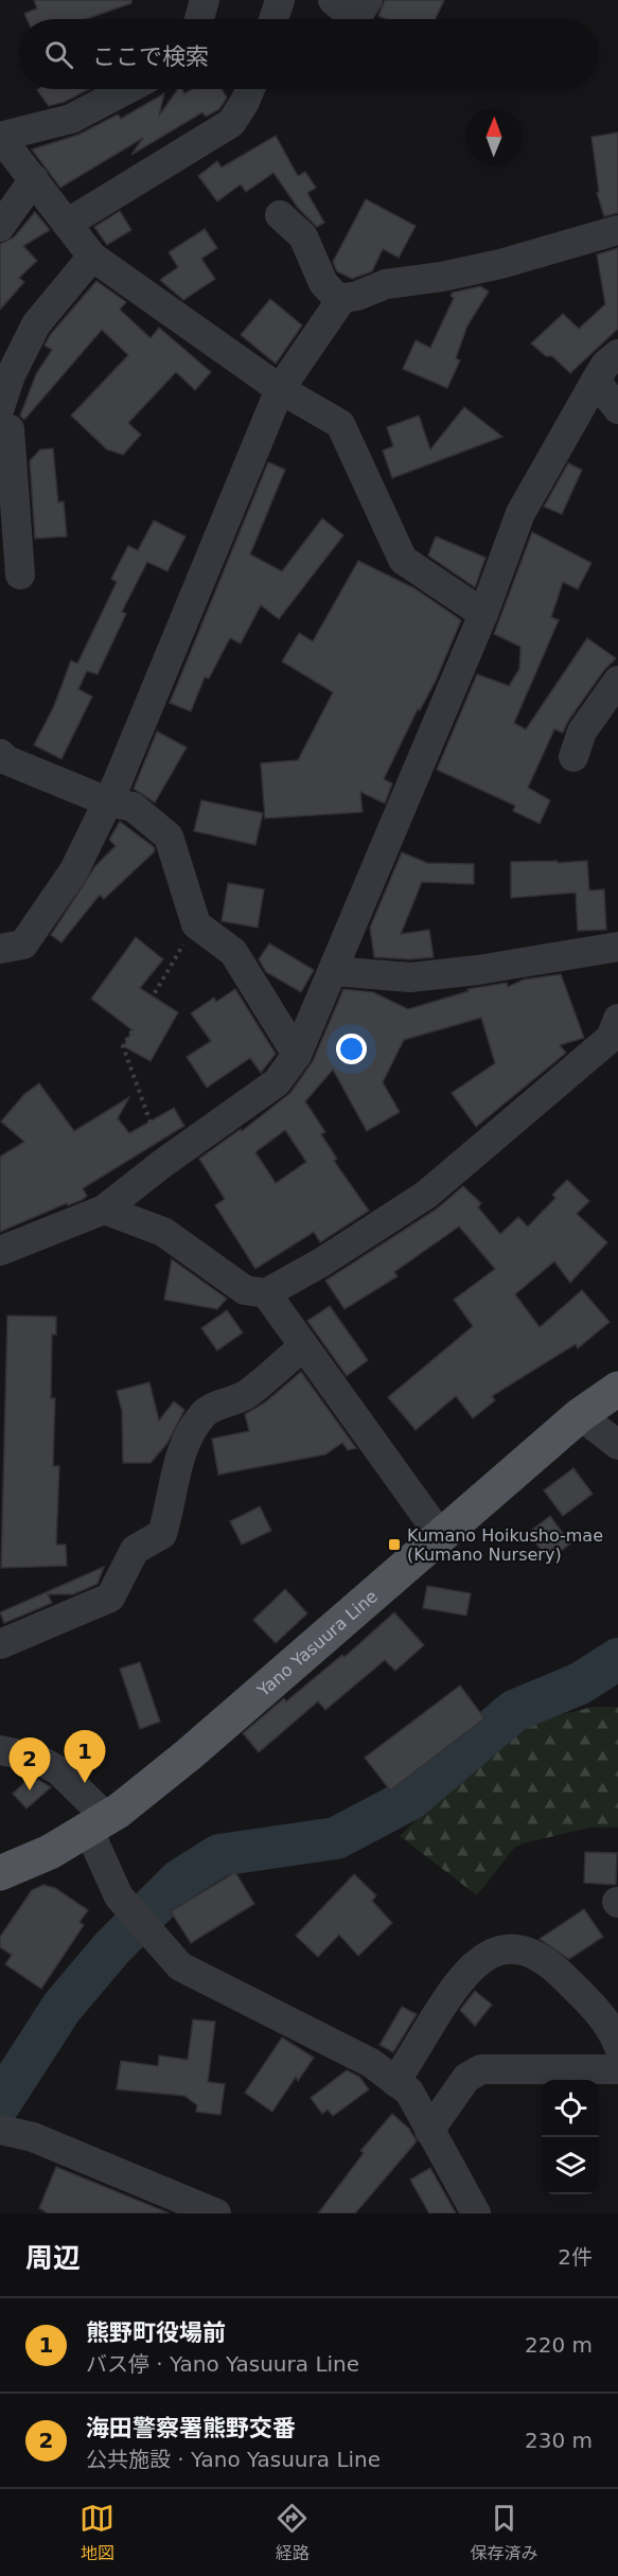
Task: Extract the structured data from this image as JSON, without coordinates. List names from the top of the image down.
{
  "streets": {
    "main road": ["Yano Yasuura Line"]
  },
  "places": {
    "transit": ["Kumano Hoikusho-mae (Kumano Nursery)"]
  },
  "north": "top",
  "page": {
    "search": "ここで検索",
    "pins": ["1", "2"],
    "heading": ["周辺", "2件"],
    "list": [
      {
        "mark": "1",
        "name": "熊野町役場前",
        "note": "バス停 · Yano Yasuura Line",
        "value": "220 m"
      },
      {
        "mark": "2",
        "name": "海田警察署熊野交番",
        "note": "公共施設 · Yano Yasuura Line",
        "value": "230 m"
      }
    ],
    "nav": ["地図", "経路", "保存済み"]
  }
}
